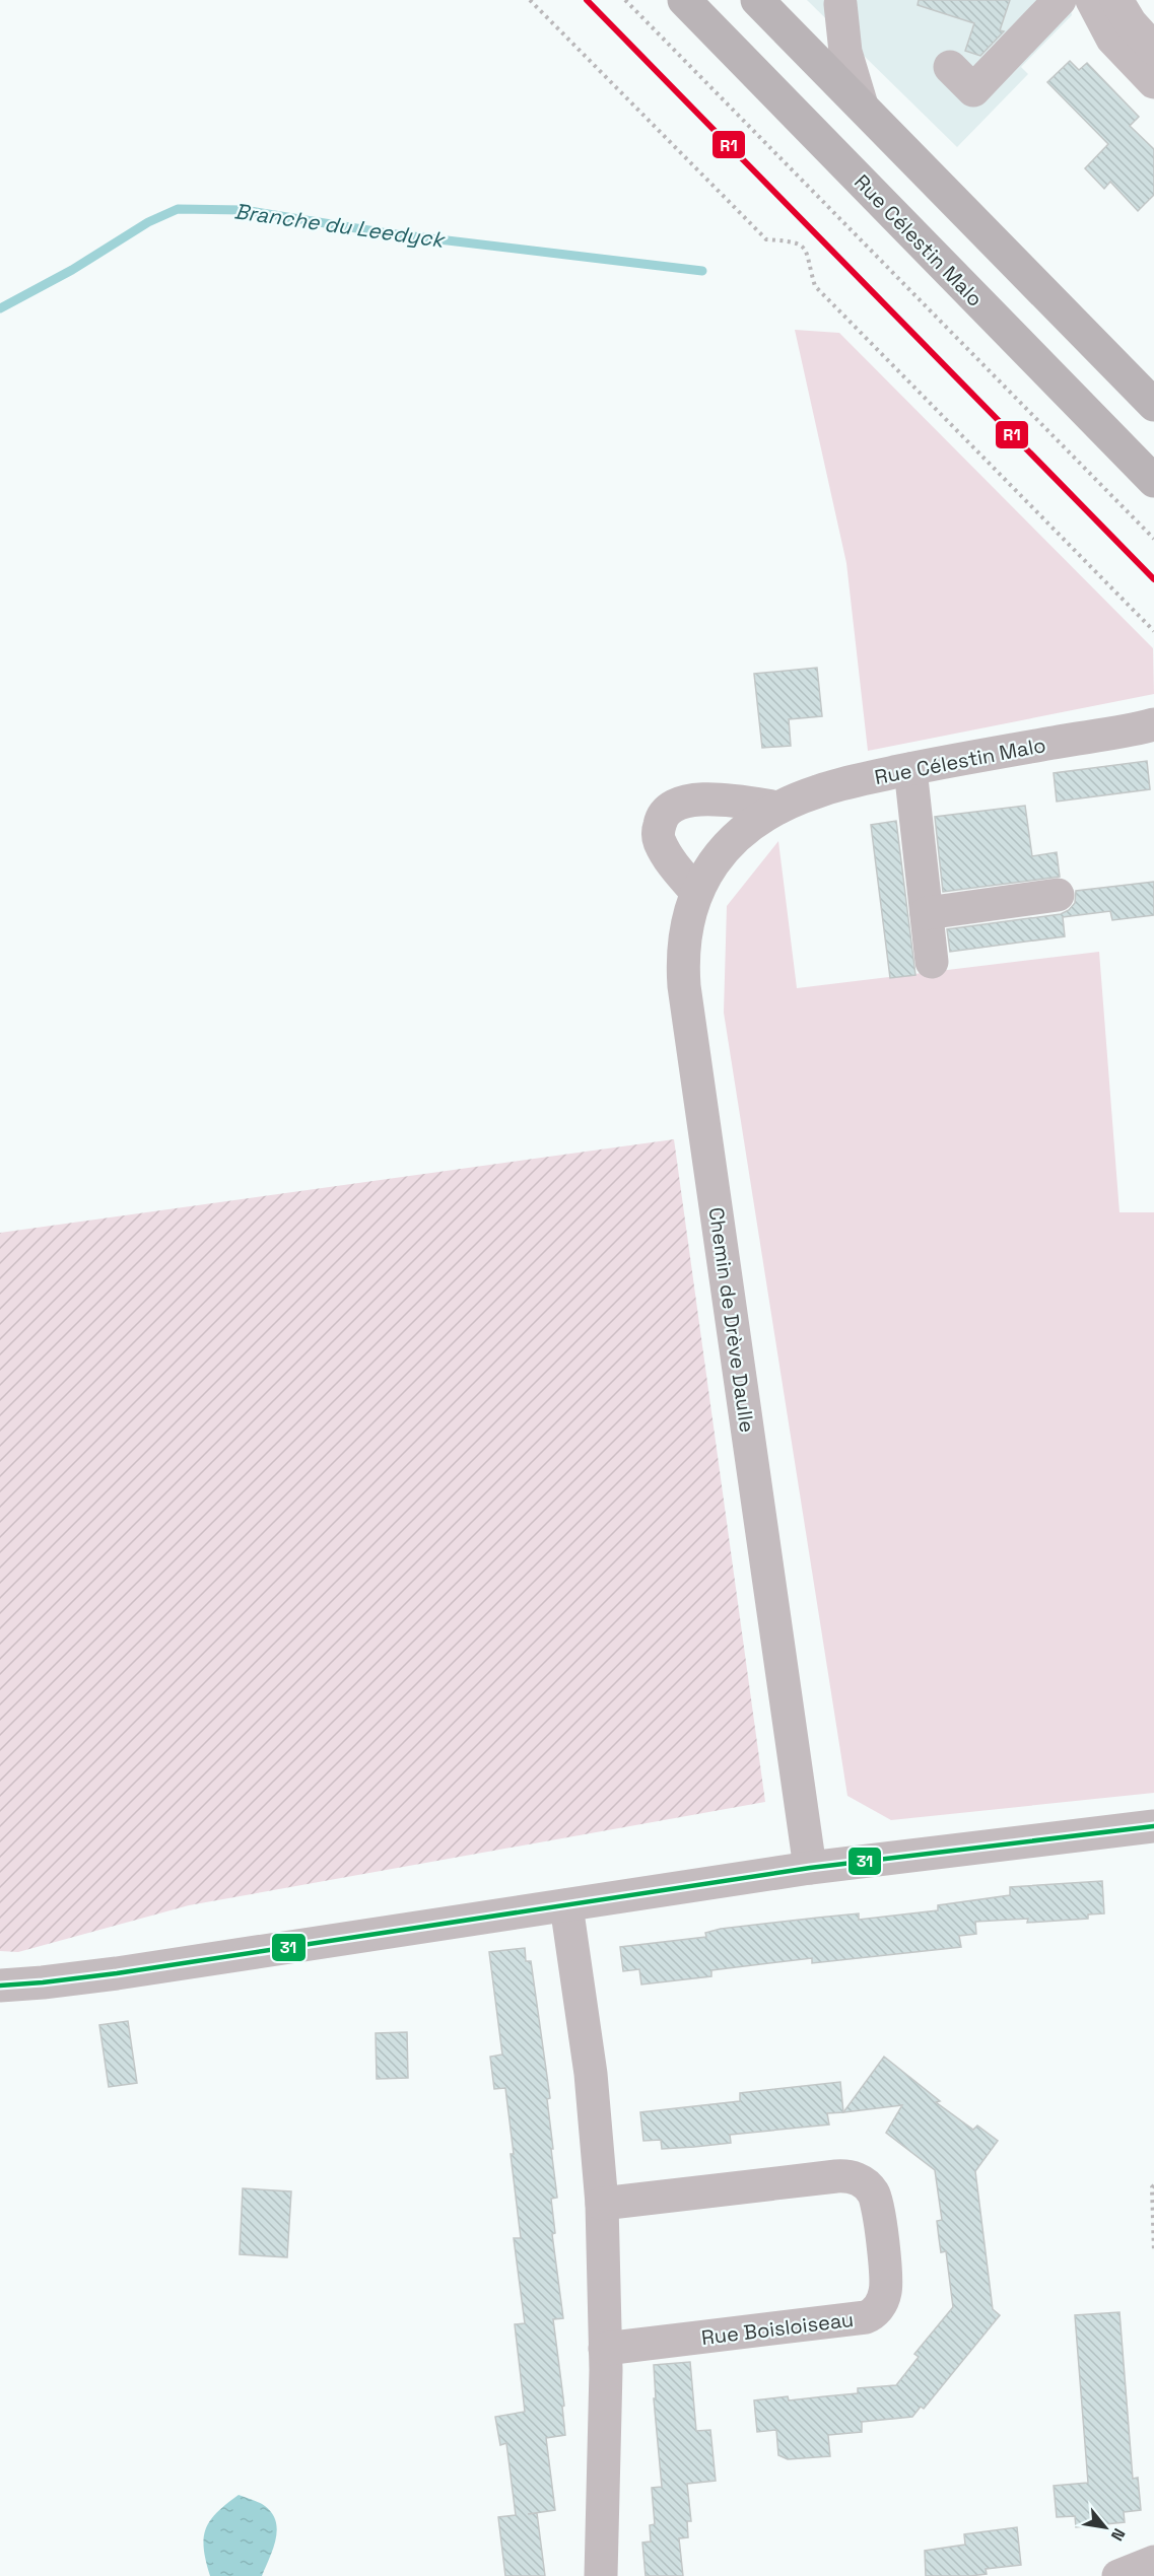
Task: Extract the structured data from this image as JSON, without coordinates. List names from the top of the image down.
{
  "streets": {
    "main road": ["Rue Célestin Malo"],
    "street": ["Chemin de Drève Daulle", "Rue Boisloiseau"]
  },
  "crossings": [
    ["Rue Célestin Malo", "Chemin de Drève Daulle"]
  ],
  "water": ["Branche du Leedyck"],
  "lines": ["transit line R1", "transit line 31"],
  "north": "bottom right"
}
